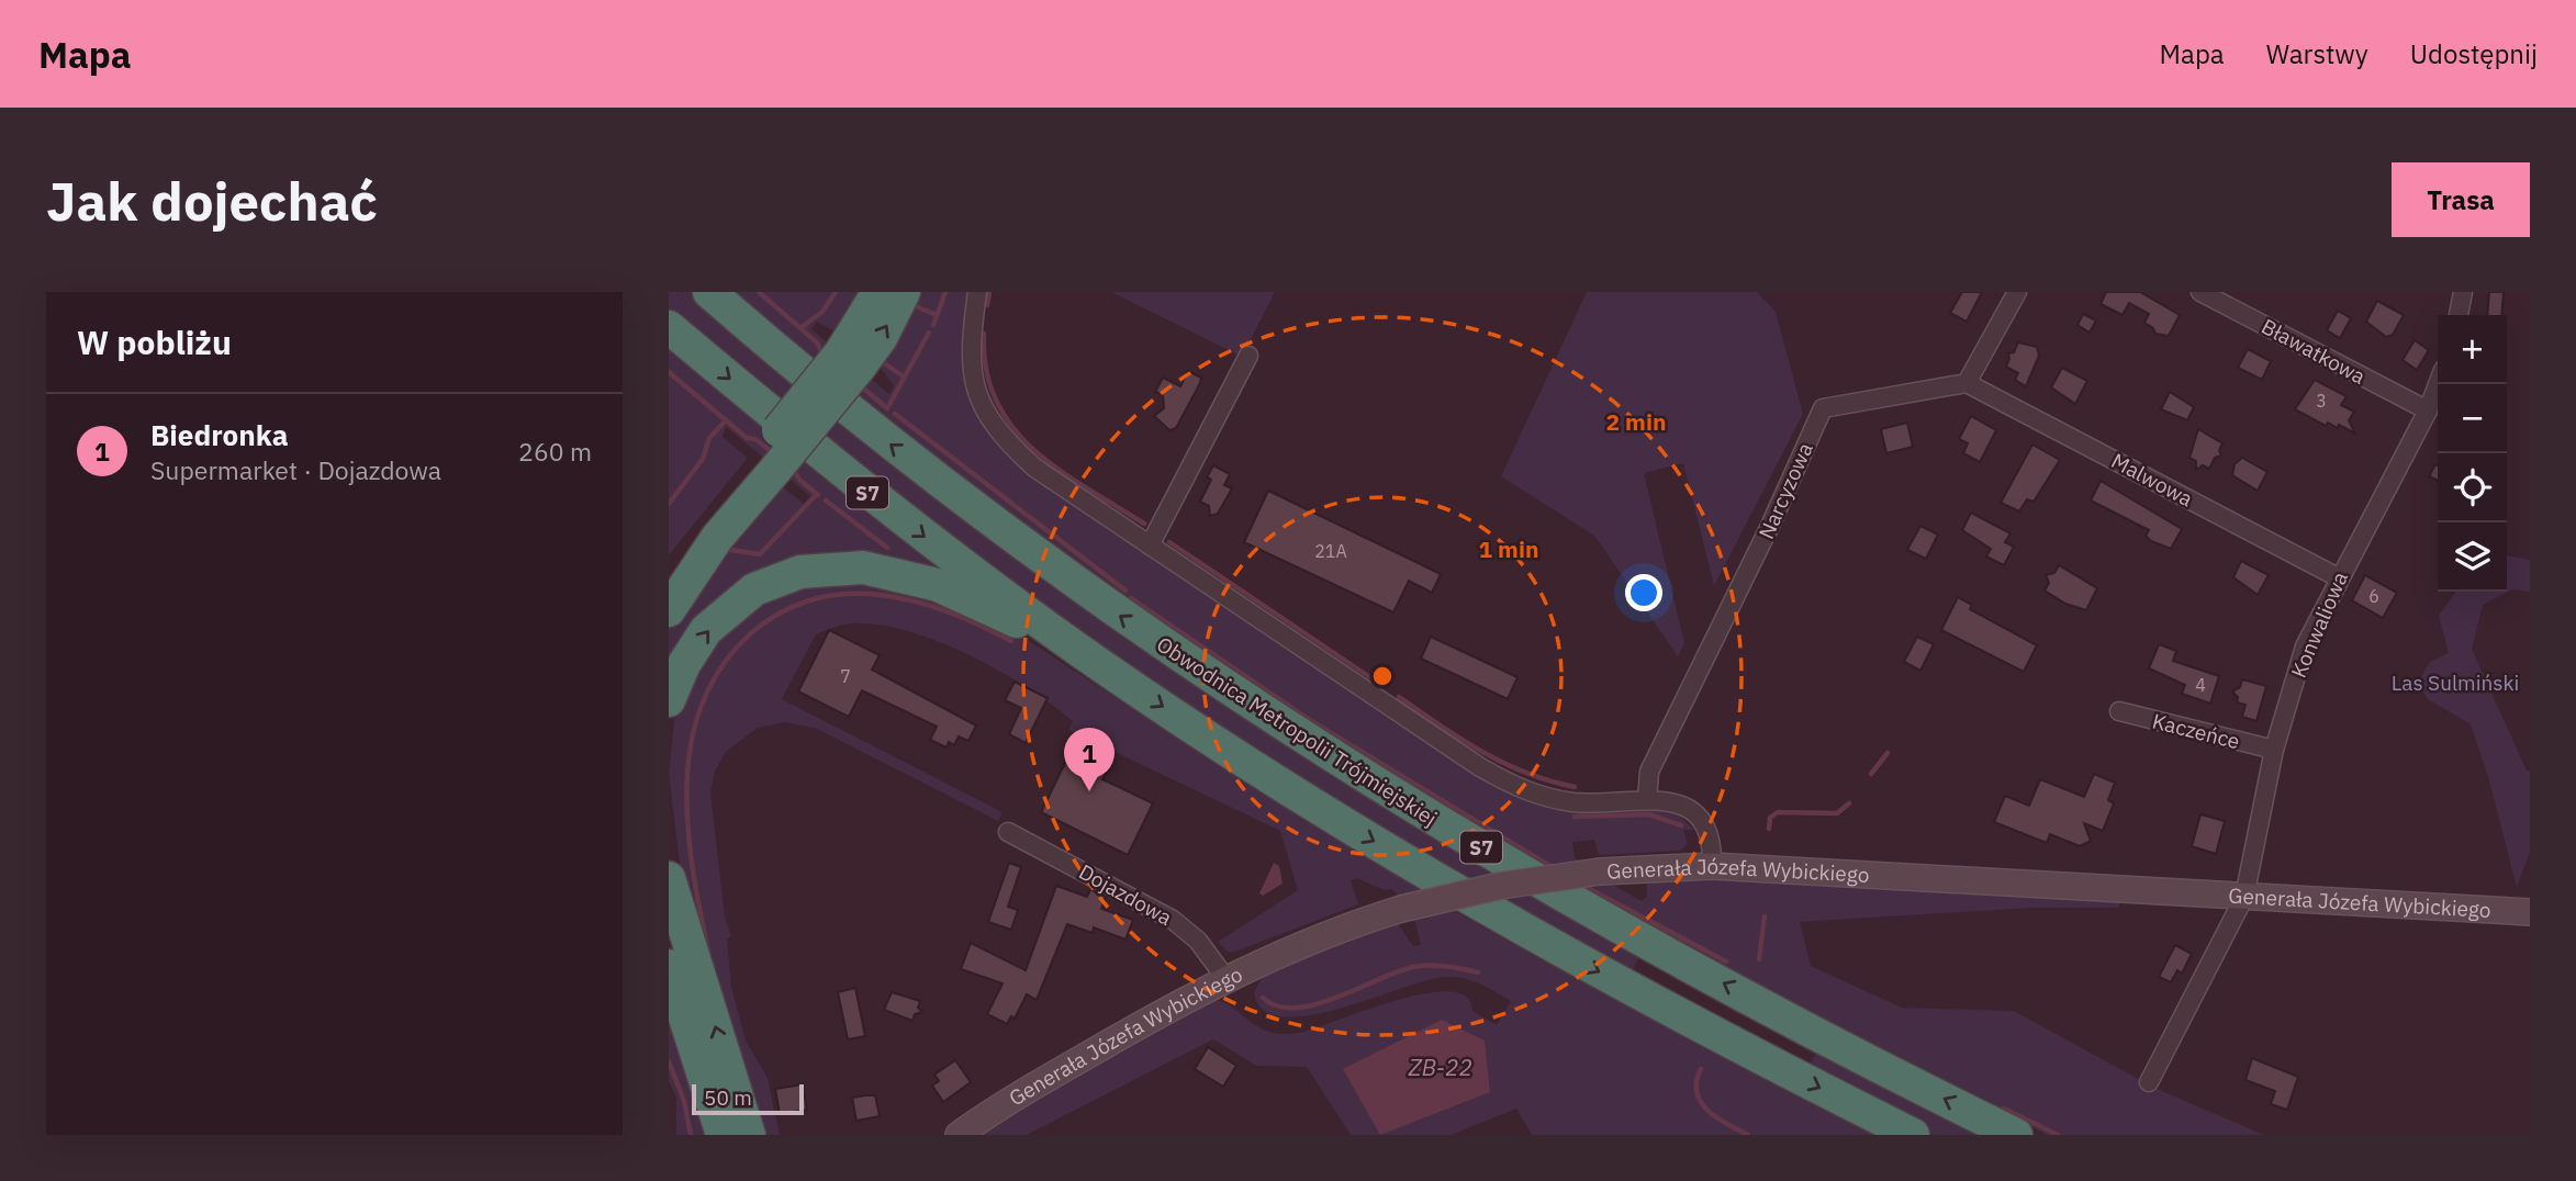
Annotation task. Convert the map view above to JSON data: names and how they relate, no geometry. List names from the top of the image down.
{
  "streets": {
    "highway": ["S7", "Obwodnica Metropolii Trójmiejskiej"],
    "main road": ["Generała Józefa Wybickiego"],
    "street": [
      "Bławatkowa",
      "Malwowa",
      "Narcyzowa",
      "Konwaliowa",
      "Kaczeńce",
      "Dojazdowa"
    ]
  },
  "crossings": [
    ["Bławatkowa", "Konwaliowa"],
    ["Malwowa", "Narcyzowa"],
    ["Malwowa", "Konwaliowa"],
    ["Konwaliowa", "Kaczeńce"],
    ["Konwaliowa", "Generała Józefa Wybickiego"],
    ["Generała Józefa Wybickiego", "Dojazdowa"]
  ],
  "water": ["ZB-22"],
  "parks": ["Las Sulmiński"],
  "house_numbers": [
    "3",
    "21A",
    "6",
    "7",
    "4"
  ],
  "scale_bar": "50 m",
  "page": {
    "header": "Mapa",
    "nav": ["Mapa", "Warstwy", "Udostępnij"],
    "buttons": "Trasa",
    "title": "Jak dojechać",
    "heading": "W pobliżu",
    "map_buttons": ["+", "−"],
    "list": [
      {
        "mark": "1",
        "name": "Biedronka",
        "note": "Supermarket · Dojazdowa",
        "value": "260 m"
      }
    ],
    "pins": "1",
    "scale": "50 m"
  },
  "rings": ["2 min", "1 min"]
}
